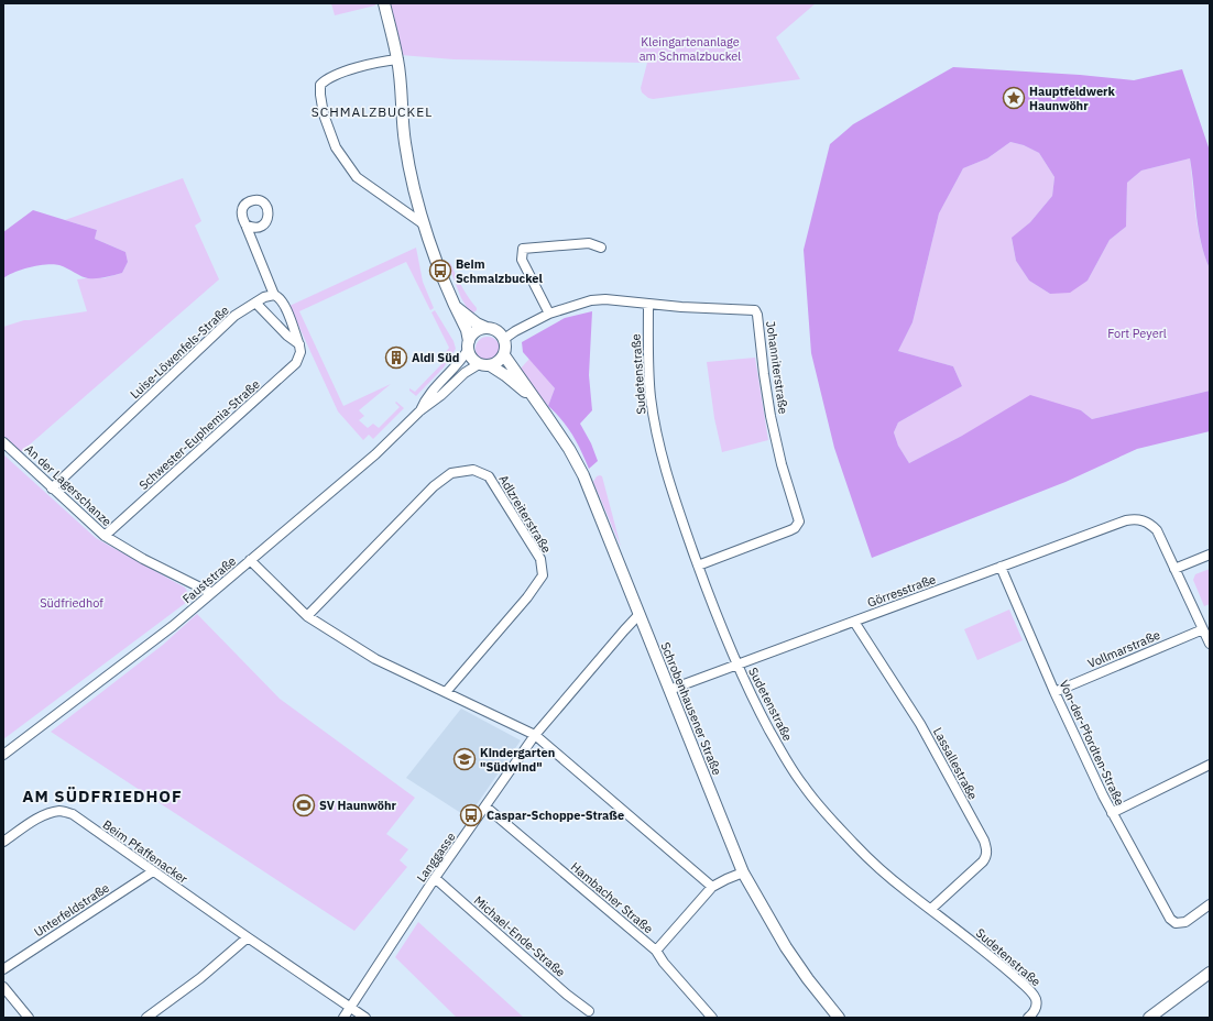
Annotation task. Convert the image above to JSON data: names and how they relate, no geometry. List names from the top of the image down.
{
  "streets": {
    "street": [
      "Luise-Löwenfels-Straße",
      "Johanniterstraße",
      "Sudetenstraße",
      "Schwester-Euphemia-Straße",
      "An der Lagerschanze",
      "Adlzreiterstraße",
      "Fauststraße",
      "Görresstraße",
      "Vollmarstraße",
      "Schrobenhausener Straße",
      "Von-der-Pfordten-Straße",
      "Lassallestraße",
      "Beim Pfaffenacker",
      "Langgasse",
      "Hambacher Straße",
      "Unterfeldstraße",
      "Michael-Ende-Straße"
    ]
  },
  "crossings": [
    ["Luise-Löwenfels-Straße", "An der Lagerschanze"],
    ["Johanniterstraße", "Sudetenstraße"],
    ["Johanniterstraße", "Fauststraße"],
    ["Johanniterstraße", "Schrobenhausener Straße"],
    ["Sudetenstraße", "Görresstraße"],
    ["Sudetenstraße", "Lassallestraße"],
    ["Schwester-Euphemia-Straße", "An der Lagerschanze"],
    ["An der Lagerschanze", "Fauststraße"],
    ["Fauststraße", "Schrobenhausener Straße"],
    ["Görresstraße", "Schrobenhausener Straße"],
    ["Görresstraße", "Von-der-Pfordten-Straße"],
    ["Görresstraße", "Lassallestraße"],
    ["Vollmarstraße", "Von-der-Pfordten-Straße"],
    ["Schrobenhausener Straße", "Langgasse"],
    ["Beim Pfaffenacker", "Langgasse"],
    ["Beim Pfaffenacker", "Unterfeldstraße"],
    ["Langgasse", "Hambacher Straße"],
    ["Langgasse", "Michael-Ende-Straße"]
  ],
  "districts": ["SCHMALZBUCKEL", "AM SÜDFRIEDHOF"],
  "parks": ["Kleingartenanlage am Schmalzbuckel", "Fort Peyerl", "Südfriedhof"],
  "places": {
    "place": ["Hauptfeldwerk Haunwöhr"],
    "bus stop": ["Beim Schmalzbuckel", "Caspar-Schoppe-Straße"],
    "building": ["Aldi Süd"],
    "school or university": ["Kindergarten \"Südwind\""],
    "sports": ["SV Haunwöhr"]
  }
}
